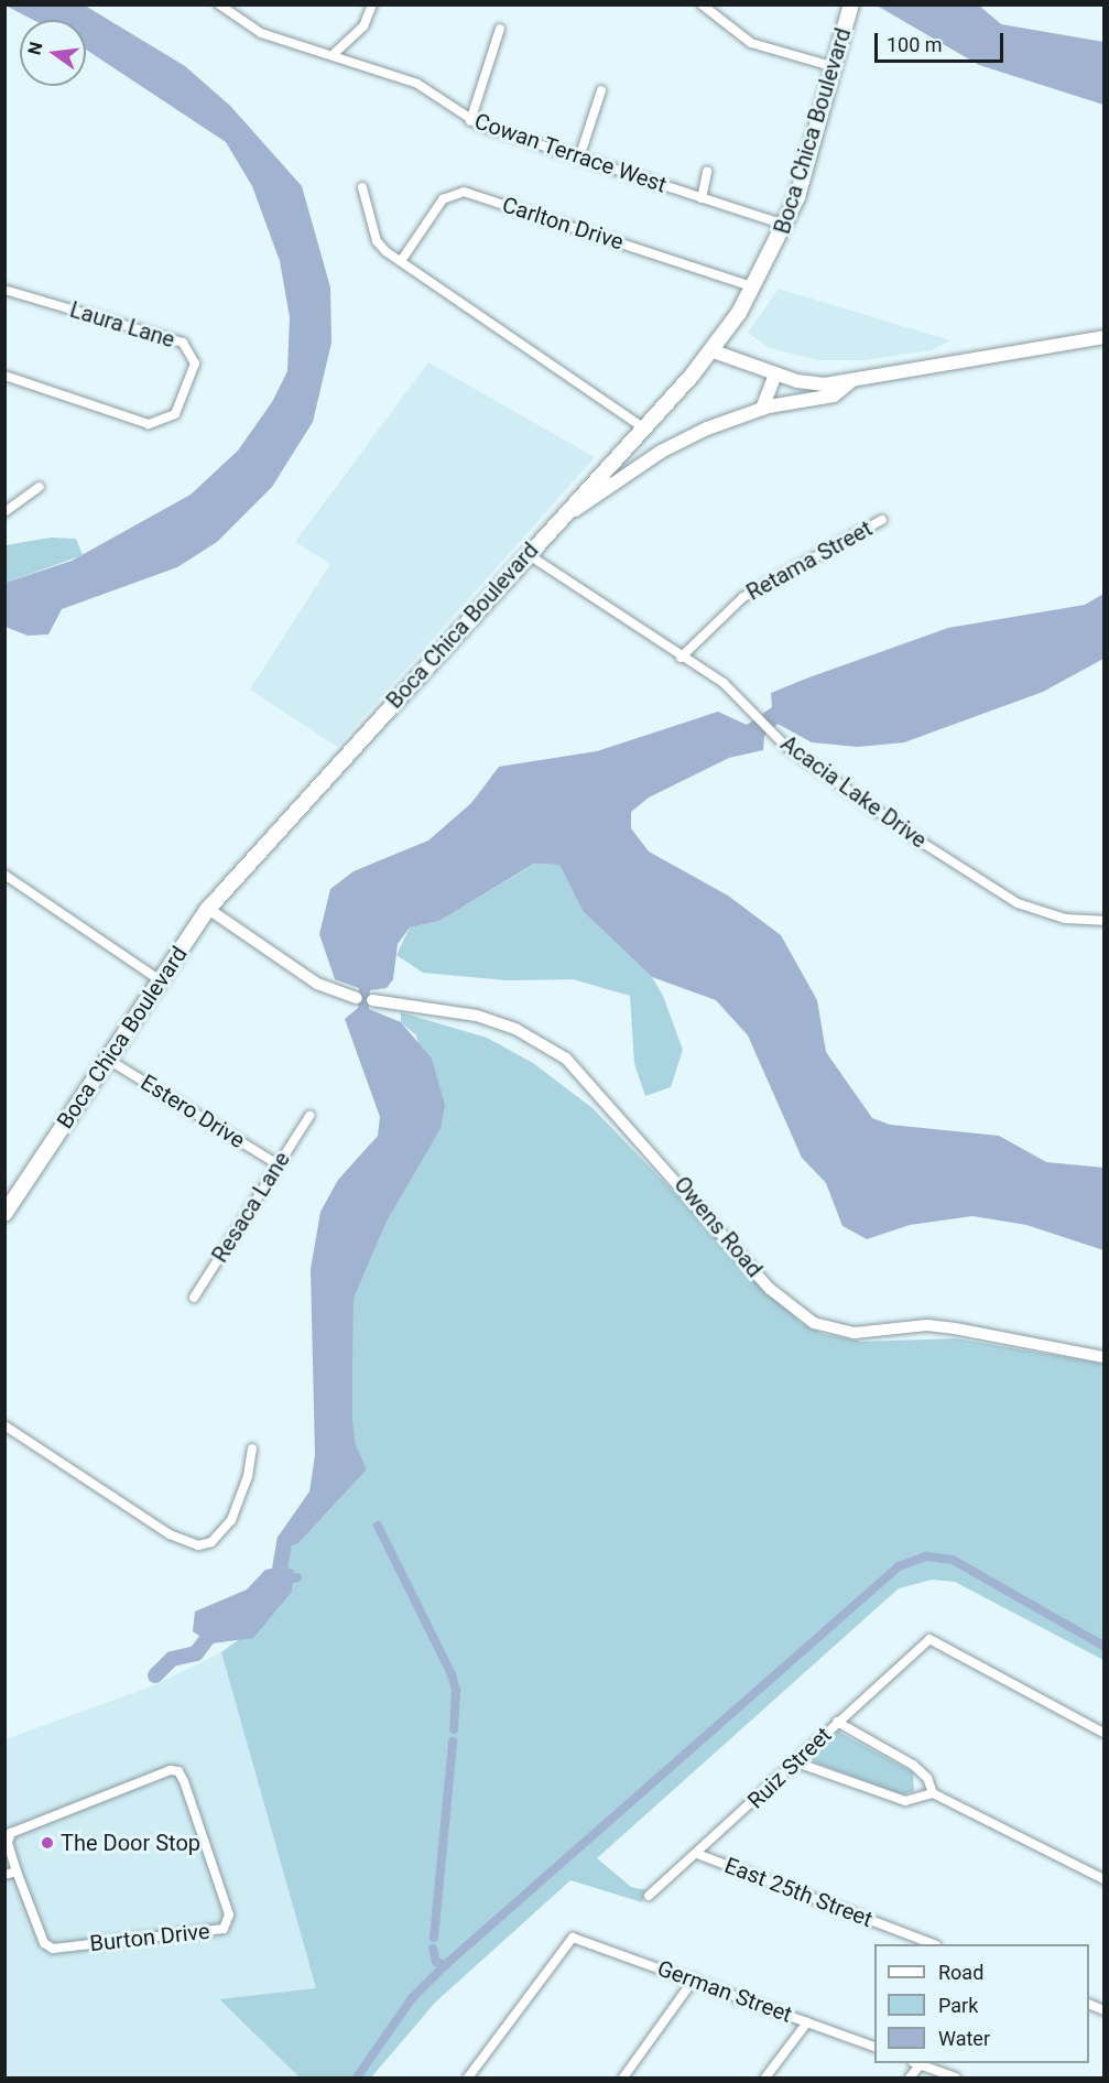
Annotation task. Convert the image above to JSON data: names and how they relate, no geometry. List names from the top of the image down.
{
  "streets": {
    "main road": ["Boca Chica Boulevard"],
    "street": [
      "Cowan Terrace West",
      "Carlton Drive",
      "Laura Lane",
      "Retama Street",
      "Acacia Lake Drive",
      "Estero Drive",
      "Resaca Lane",
      "Owens Road",
      "Ruiz Street",
      "East 25th Street",
      "Burton Drive",
      "German Street"
    ]
  },
  "crossings": [
    ["Boca Chica Boulevard", "Cowan Terrace West"],
    ["Boca Chica Boulevard", "Carlton Drive"],
    ["Boca Chica Boulevard", "Acacia Lake Drive"],
    ["Boca Chica Boulevard", "Estero Drive"],
    ["Retama Street", "Acacia Lake Drive"],
    ["Estero Drive", "Resaca Lane"],
    ["Ruiz Street", "East 25th Street"]
  ],
  "places": ["The Door Stop"],
  "legend": ["Road", "Park", "Water"],
  "scale_bar": "100 m",
  "north": "left"
}
